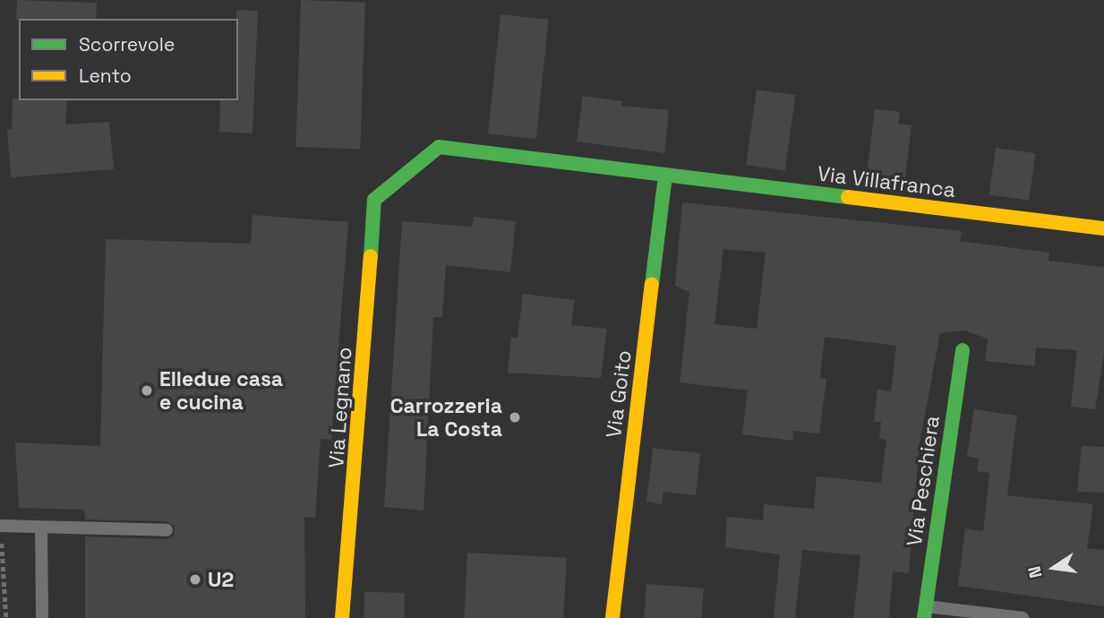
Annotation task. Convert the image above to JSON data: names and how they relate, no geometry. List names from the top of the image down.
{
  "streets": {
    "street": [
      "Via Villafranca",
      "Via Goito",
      "Via Legnano",
      "Via Peschiera"
    ]
  },
  "crossings": [
    ["Via Villafranca", "Via Goito"],
    ["Via Villafranca", "Via Legnano"]
  ],
  "places": ["Elledue casa e cucina", "Carrozzeria La Costa", "U2"],
  "legend": ["Scorrevole", "Lento"],
  "north": "left"
}
